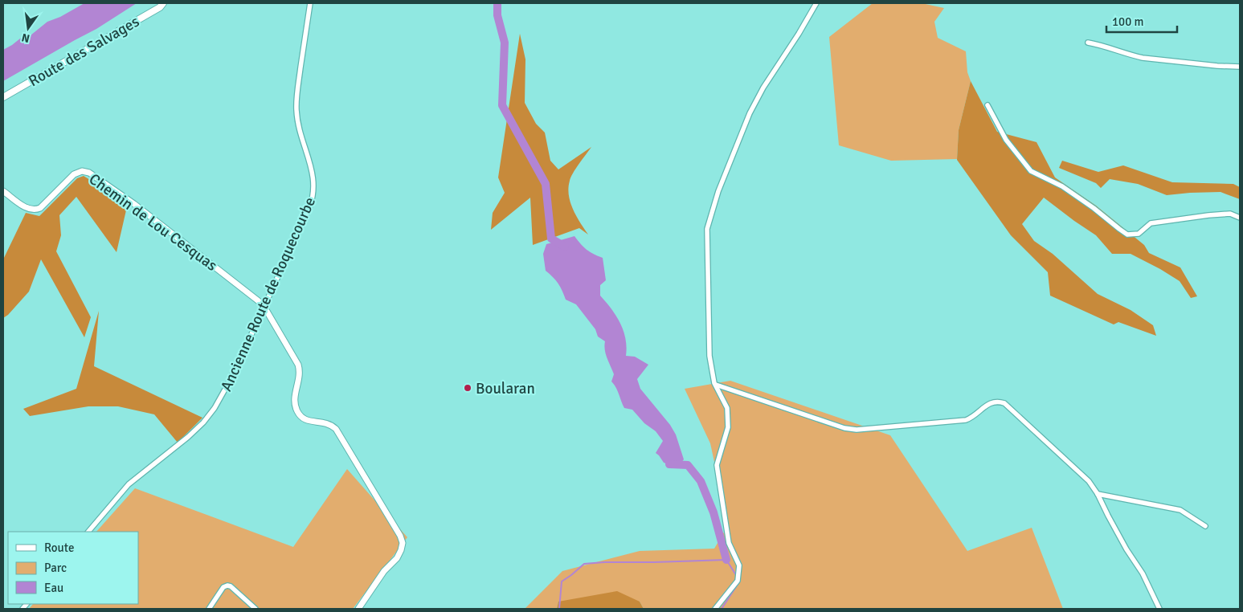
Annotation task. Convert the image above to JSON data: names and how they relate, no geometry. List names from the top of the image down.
{
  "streets": {
    "main road": ["Route des Salvages"],
    "street": ["Chemin de Lou Cesquas", "Ancienne Route de Roquecourbe"]
  },
  "crossings": [
    ["Chemin de Lou Cesquas", "Ancienne Route de Roquecourbe"]
  ],
  "places": ["Boularan"],
  "legend": ["Route", "Parc", "Eau"],
  "scale_bar": "100 m",
  "north": "bottom"
}
